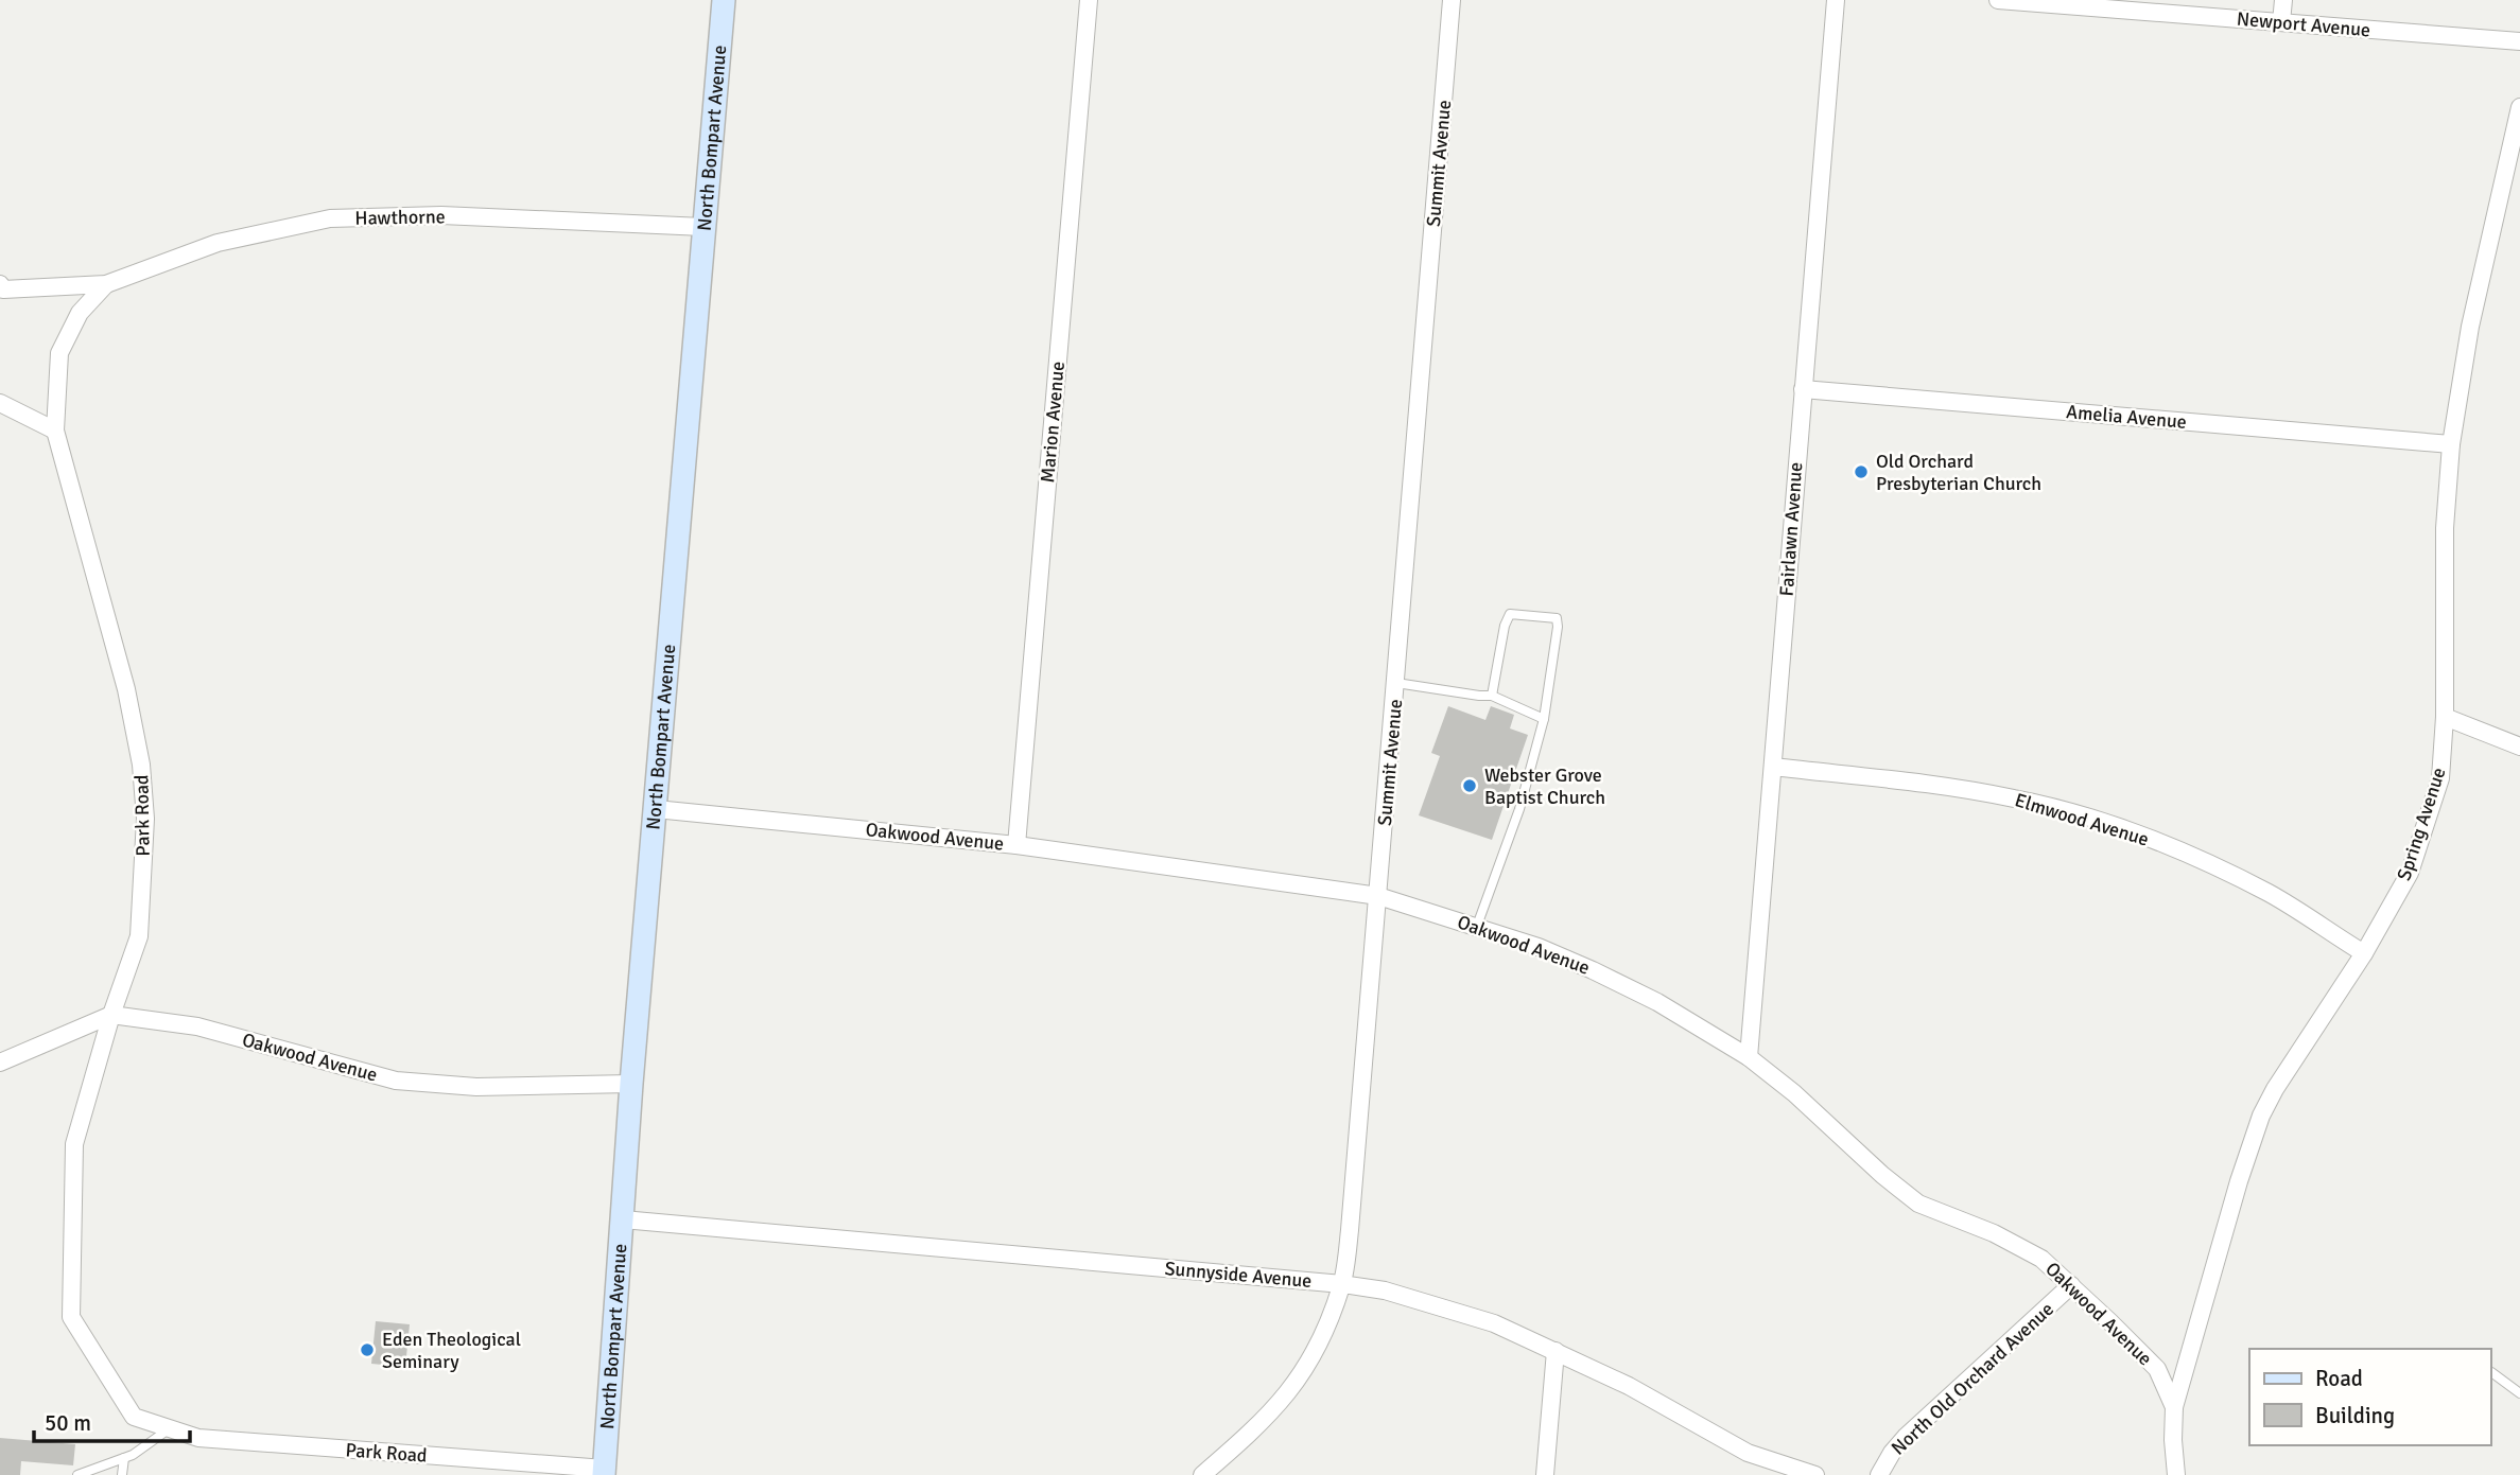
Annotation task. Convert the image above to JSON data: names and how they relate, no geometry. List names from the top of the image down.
{
  "streets": {
    "street": [
      "Newport Avenue",
      "North Bompart Avenue",
      "Summit Avenue",
      "Hawthorne",
      "Amelia Avenue",
      "Marion Avenue",
      "Fairlawn Avenue",
      "Park Road",
      "Elmwood Avenue",
      "Spring Avenue",
      "Oakwood Avenue",
      "Sunnyside Avenue",
      "North Old Orchard Avenue"
    ]
  },
  "crossings": [
    ["North Bompart Avenue", "Hawthorne"],
    ["North Bompart Avenue", "Park Road"],
    ["North Bompart Avenue", "Oakwood Avenue"],
    ["North Bompart Avenue", "Sunnyside Avenue"],
    ["Summit Avenue", "Oakwood Avenue"],
    ["Summit Avenue", "Sunnyside Avenue"],
    ["Hawthorne", "Park Road"],
    ["Amelia Avenue", "Fairlawn Avenue"],
    ["Amelia Avenue", "Spring Avenue"],
    ["Marion Avenue", "Oakwood Avenue"],
    ["Fairlawn Avenue", "Elmwood Avenue"],
    ["Fairlawn Avenue", "Oakwood Avenue"],
    ["Park Road", "Oakwood Avenue"],
    ["Elmwood Avenue", "Spring Avenue"],
    ["Spring Avenue", "Oakwood Avenue"],
    ["Oakwood Avenue", "North Old Orchard Avenue"]
  ],
  "places": ["Old Orchard Presbyterian Church", "Webster Grove Baptist Church", "Eden Theological Seminary"],
  "legend": ["Road", "Building"],
  "scale_bar": "50 m"
}
